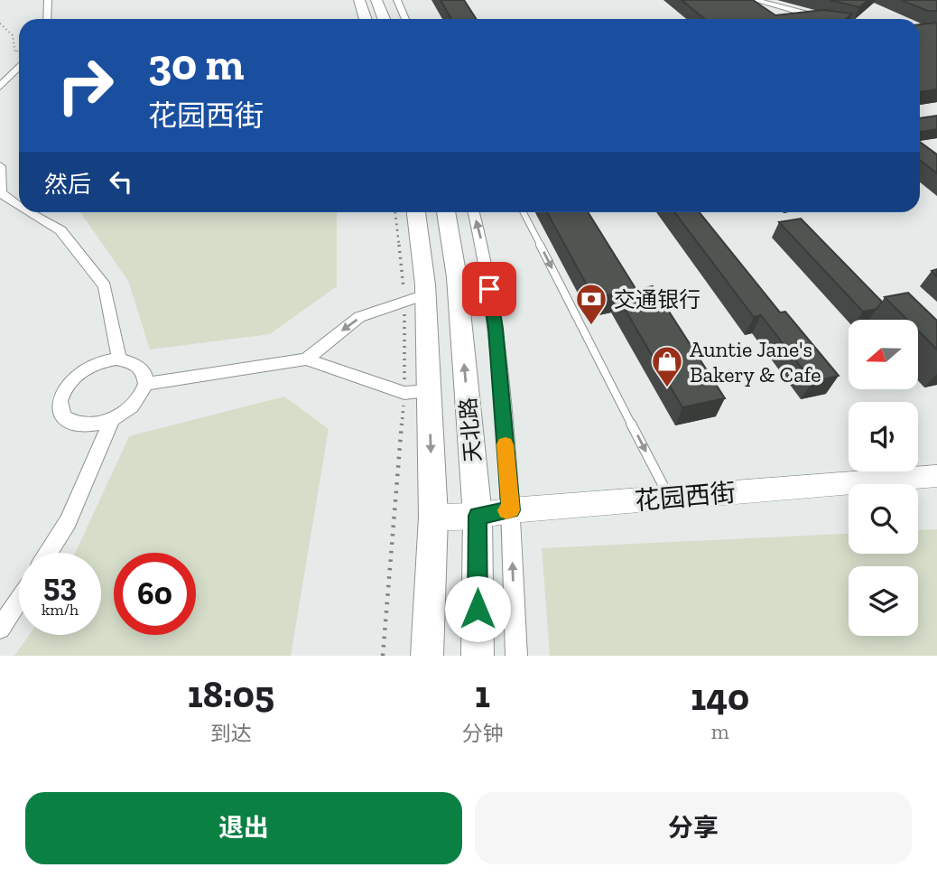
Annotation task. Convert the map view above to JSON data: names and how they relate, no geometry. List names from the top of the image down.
{
  "streets": {
    "main road": ["天北路"],
    "street": ["花园西街"]
  },
  "crossings": [
    ["天北路", "花园西街"]
  ],
  "places": {
    "bank": ["交通银行"],
    "shop": ["Auntie Jane's Bakery & Cafe"]
  },
  "north": "left",
  "page": {
    "turn": ["30 m", "花园西街"],
    "then": "然后",
    "speed": "53 km/h",
    "limit": "60",
    "eta": [
      "18:05",
      "到达",
      "1",
      "分钟",
      "140",
      "m"
    ],
    "buttons": ["退出", "分享"]
  }
}
